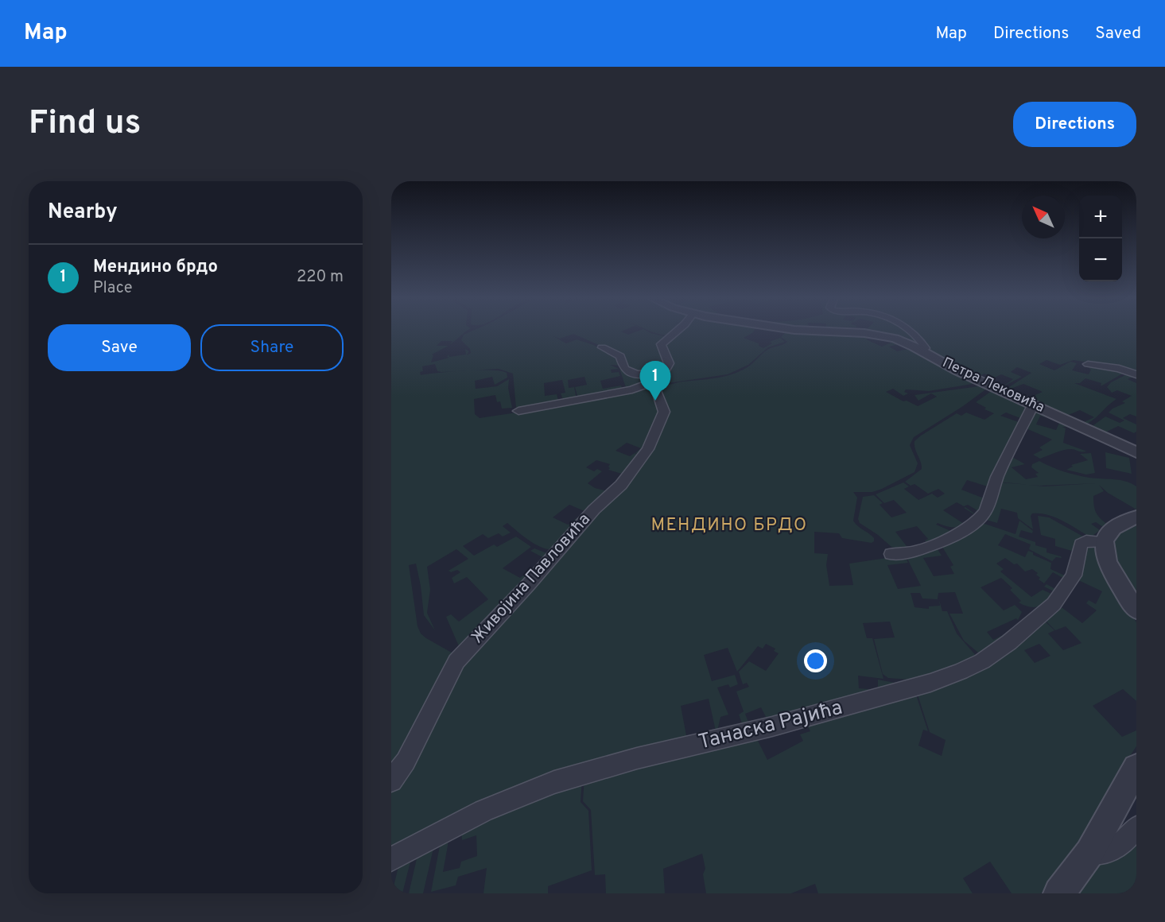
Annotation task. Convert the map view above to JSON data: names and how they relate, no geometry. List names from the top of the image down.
{
  "streets": {
    "street": ["Петра Лековића", "Живојина Павловића", "Танаска Рајића"]
  },
  "districts": ["МЕНДИНО БРДО"],
  "north": "top left",
  "page": {
    "header": "Map",
    "nav": ["Map", "Directions", "Saved"],
    "buttons": [
      "Directions",
      ["Save", "Share"]
    ],
    "title": "Find us",
    "heading": "Nearby",
    "map_buttons": ["+", "−"],
    "list": [
      {
        "mark": "1",
        "name": "Мендино брдо",
        "note": "Place",
        "value": "220 m"
      }
    ],
    "pins": "1"
  }
}
